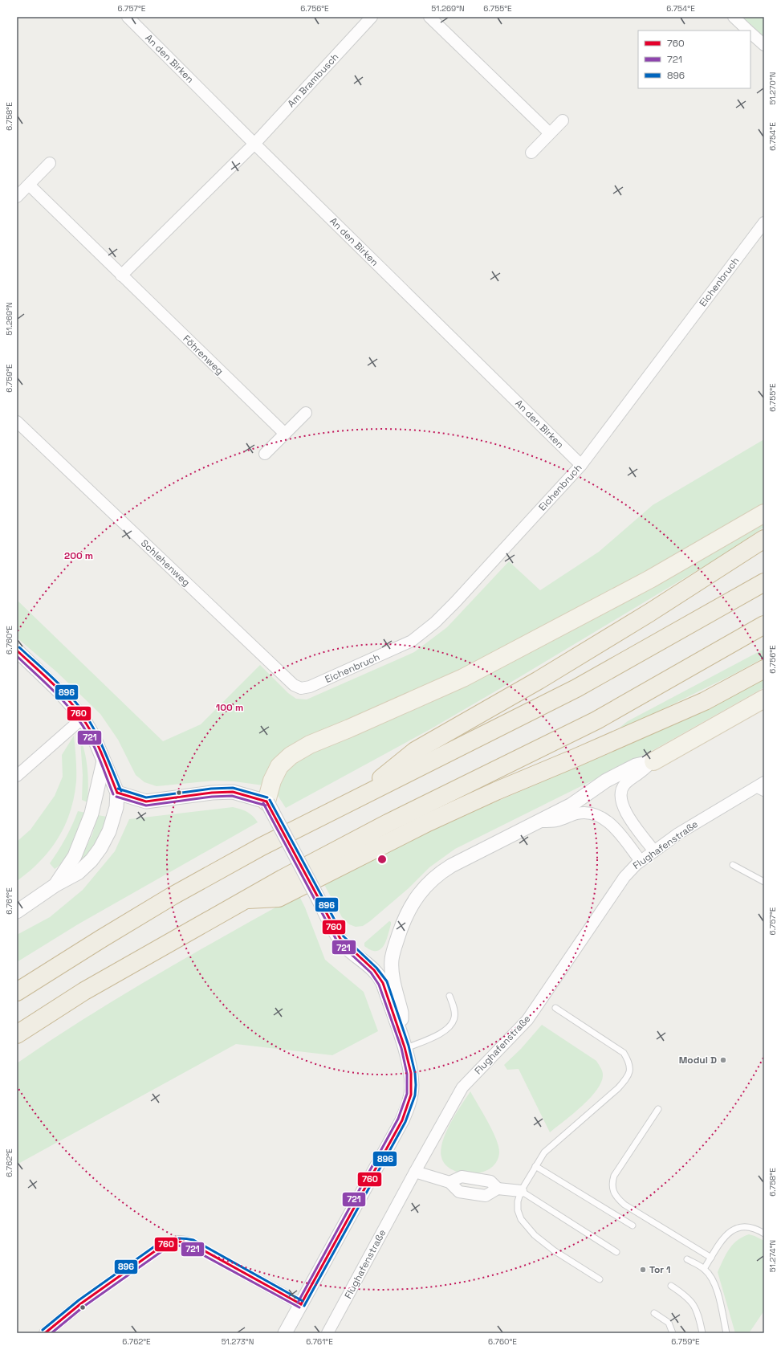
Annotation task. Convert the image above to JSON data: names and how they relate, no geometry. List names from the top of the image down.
{
  "streets": {
    "street": [
      "An den Birken",
      "Am Brambusch",
      "Eichenbruch",
      "Föhrenweg",
      "Schlehenweg",
      "Flughafenstraße"
    ]
  },
  "crossings": [
    ["An den Birken", "Am Brambusch"],
    ["An den Birken", "Eichenbruch"],
    ["Eichenbruch", "Schlehenweg"]
  ],
  "places": ["Modul D", "Tor 1"],
  "lines": ["transit line 896", "transit line 760", "transit line 721"],
  "legend": ["760", "721", "896"],
  "coordinates": [
    "6.757°E",
    "6.756°E",
    "51.269°N",
    "6.755°E",
    "6.754°E",
    "51.270°N",
    "6.758°E",
    "6.759°E",
    "6.760°E",
    "6.761°E",
    "6.762°E",
    "51.274°N",
    "51.273°N"
  ],
  "rings": ["200 m", "100 m"]
}
